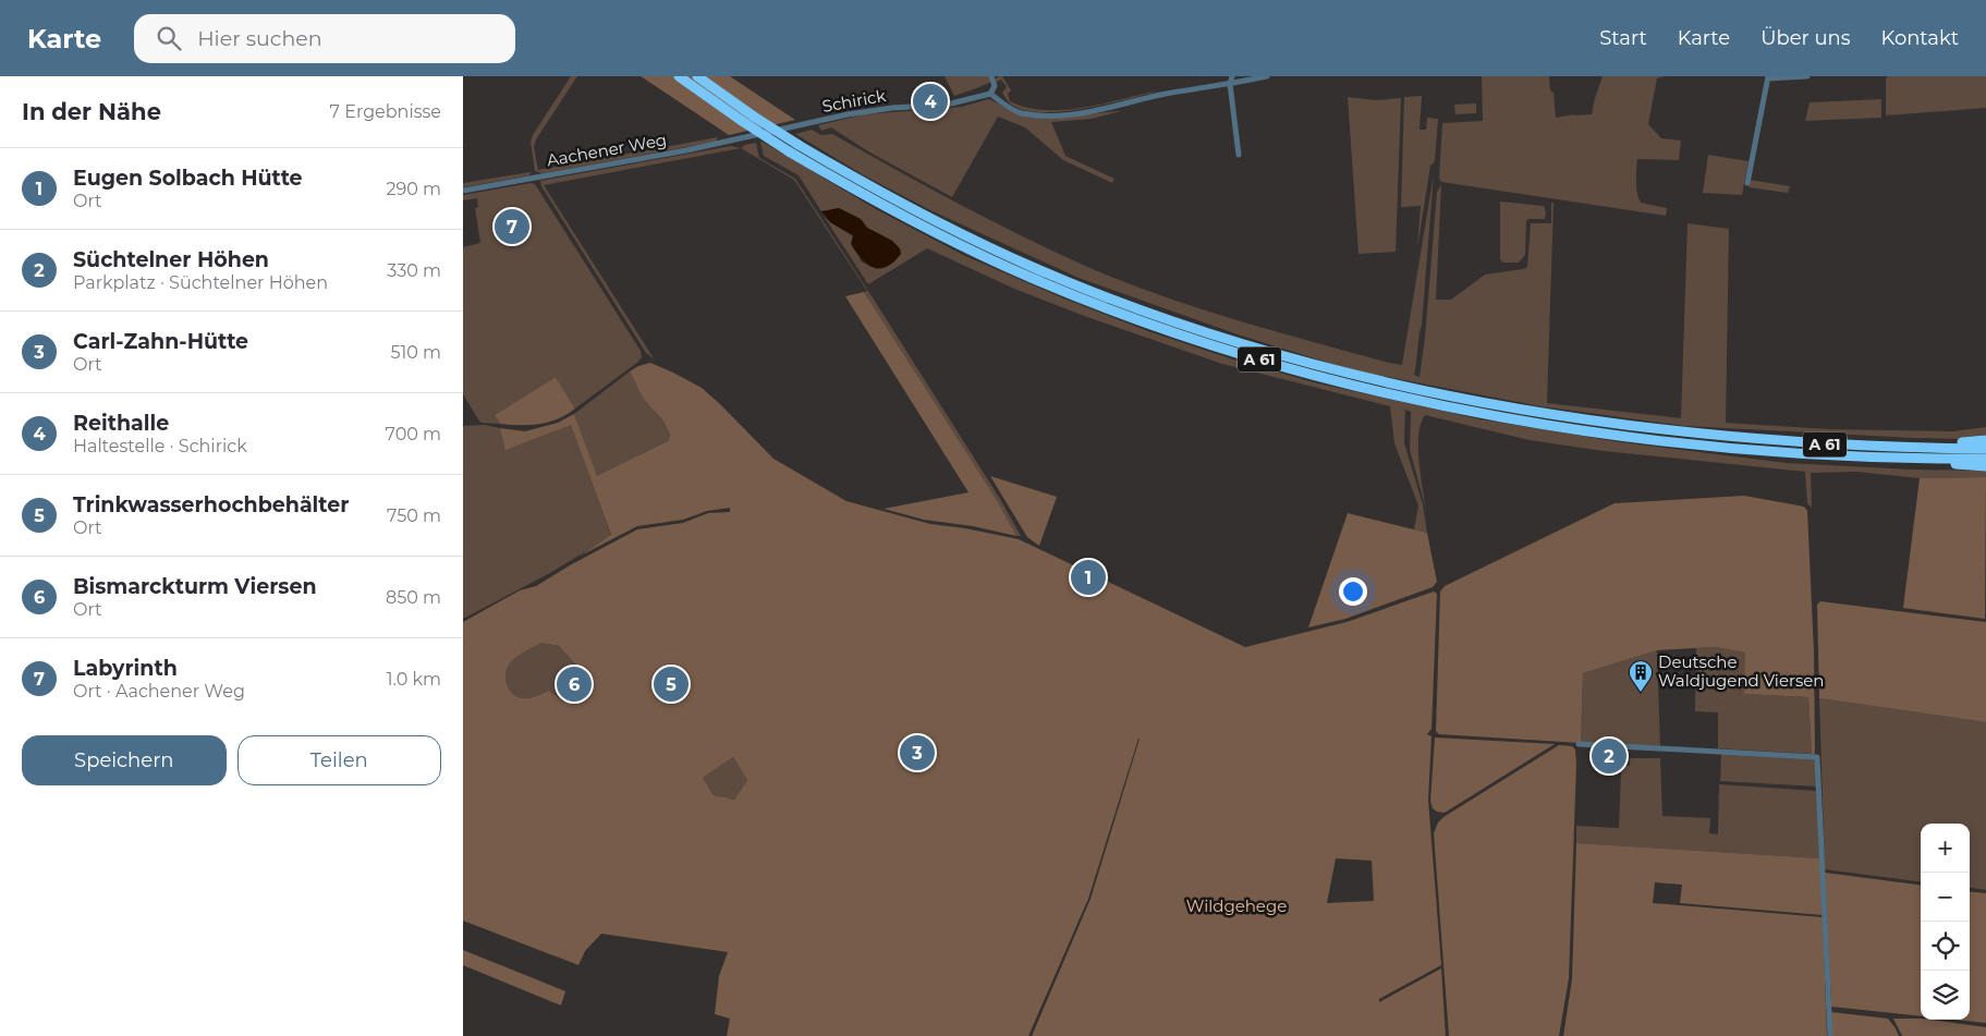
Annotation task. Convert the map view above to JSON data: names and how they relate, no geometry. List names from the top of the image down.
{
  "streets": {
    "highway": ["A 61"],
    "street": ["Schirick", "Aachener Weg"]
  },
  "crossings": [
    ["Schirick", "Aachener Weg"]
  ],
  "parks": ["Wildgehege"],
  "places": {
    "building": ["Deutsche Waldjugend Viersen"]
  },
  "page": {
    "header": "Karte",
    "search": "Hier suchen",
    "nav": [
      "Start",
      "Karte",
      "Über uns",
      "Kontakt"
    ],
    "heading": ["In der Nähe", "7 Ergebnisse"],
    "pins": [
      "4",
      "7",
      "1",
      "5",
      "6",
      "3",
      "2"
    ],
    "list": [
      {
        "mark": "1",
        "name": "Eugen Solbach Hütte",
        "note": "Ort",
        "value": "290 m"
      },
      {
        "mark": "2",
        "name": "Süchtelner Höhen",
        "note": "Parkplatz · Süchtelner Höhen",
        "value": "330 m"
      },
      {
        "mark": "3",
        "name": "Carl-Zahn-Hütte",
        "note": "Ort",
        "value": "510 m"
      },
      {
        "mark": "4",
        "name": "Reithalle",
        "note": "Haltestelle · Schirick",
        "value": "700 m"
      },
      {
        "mark": "5",
        "name": "Trinkwasserhochbehälter",
        "note": "Ort",
        "value": "750 m"
      },
      {
        "mark": "6",
        "name": "Bismarckturm Viersen",
        "note": "Ort",
        "value": "850 m"
      },
      {
        "mark": "7",
        "name": "Labyrinth",
        "note": "Ort · Aachener Weg",
        "value": "1.0 km"
      }
    ],
    "buttons": ["Speichern", "Teilen"],
    "map_buttons": ["+", "−"]
  }
}
